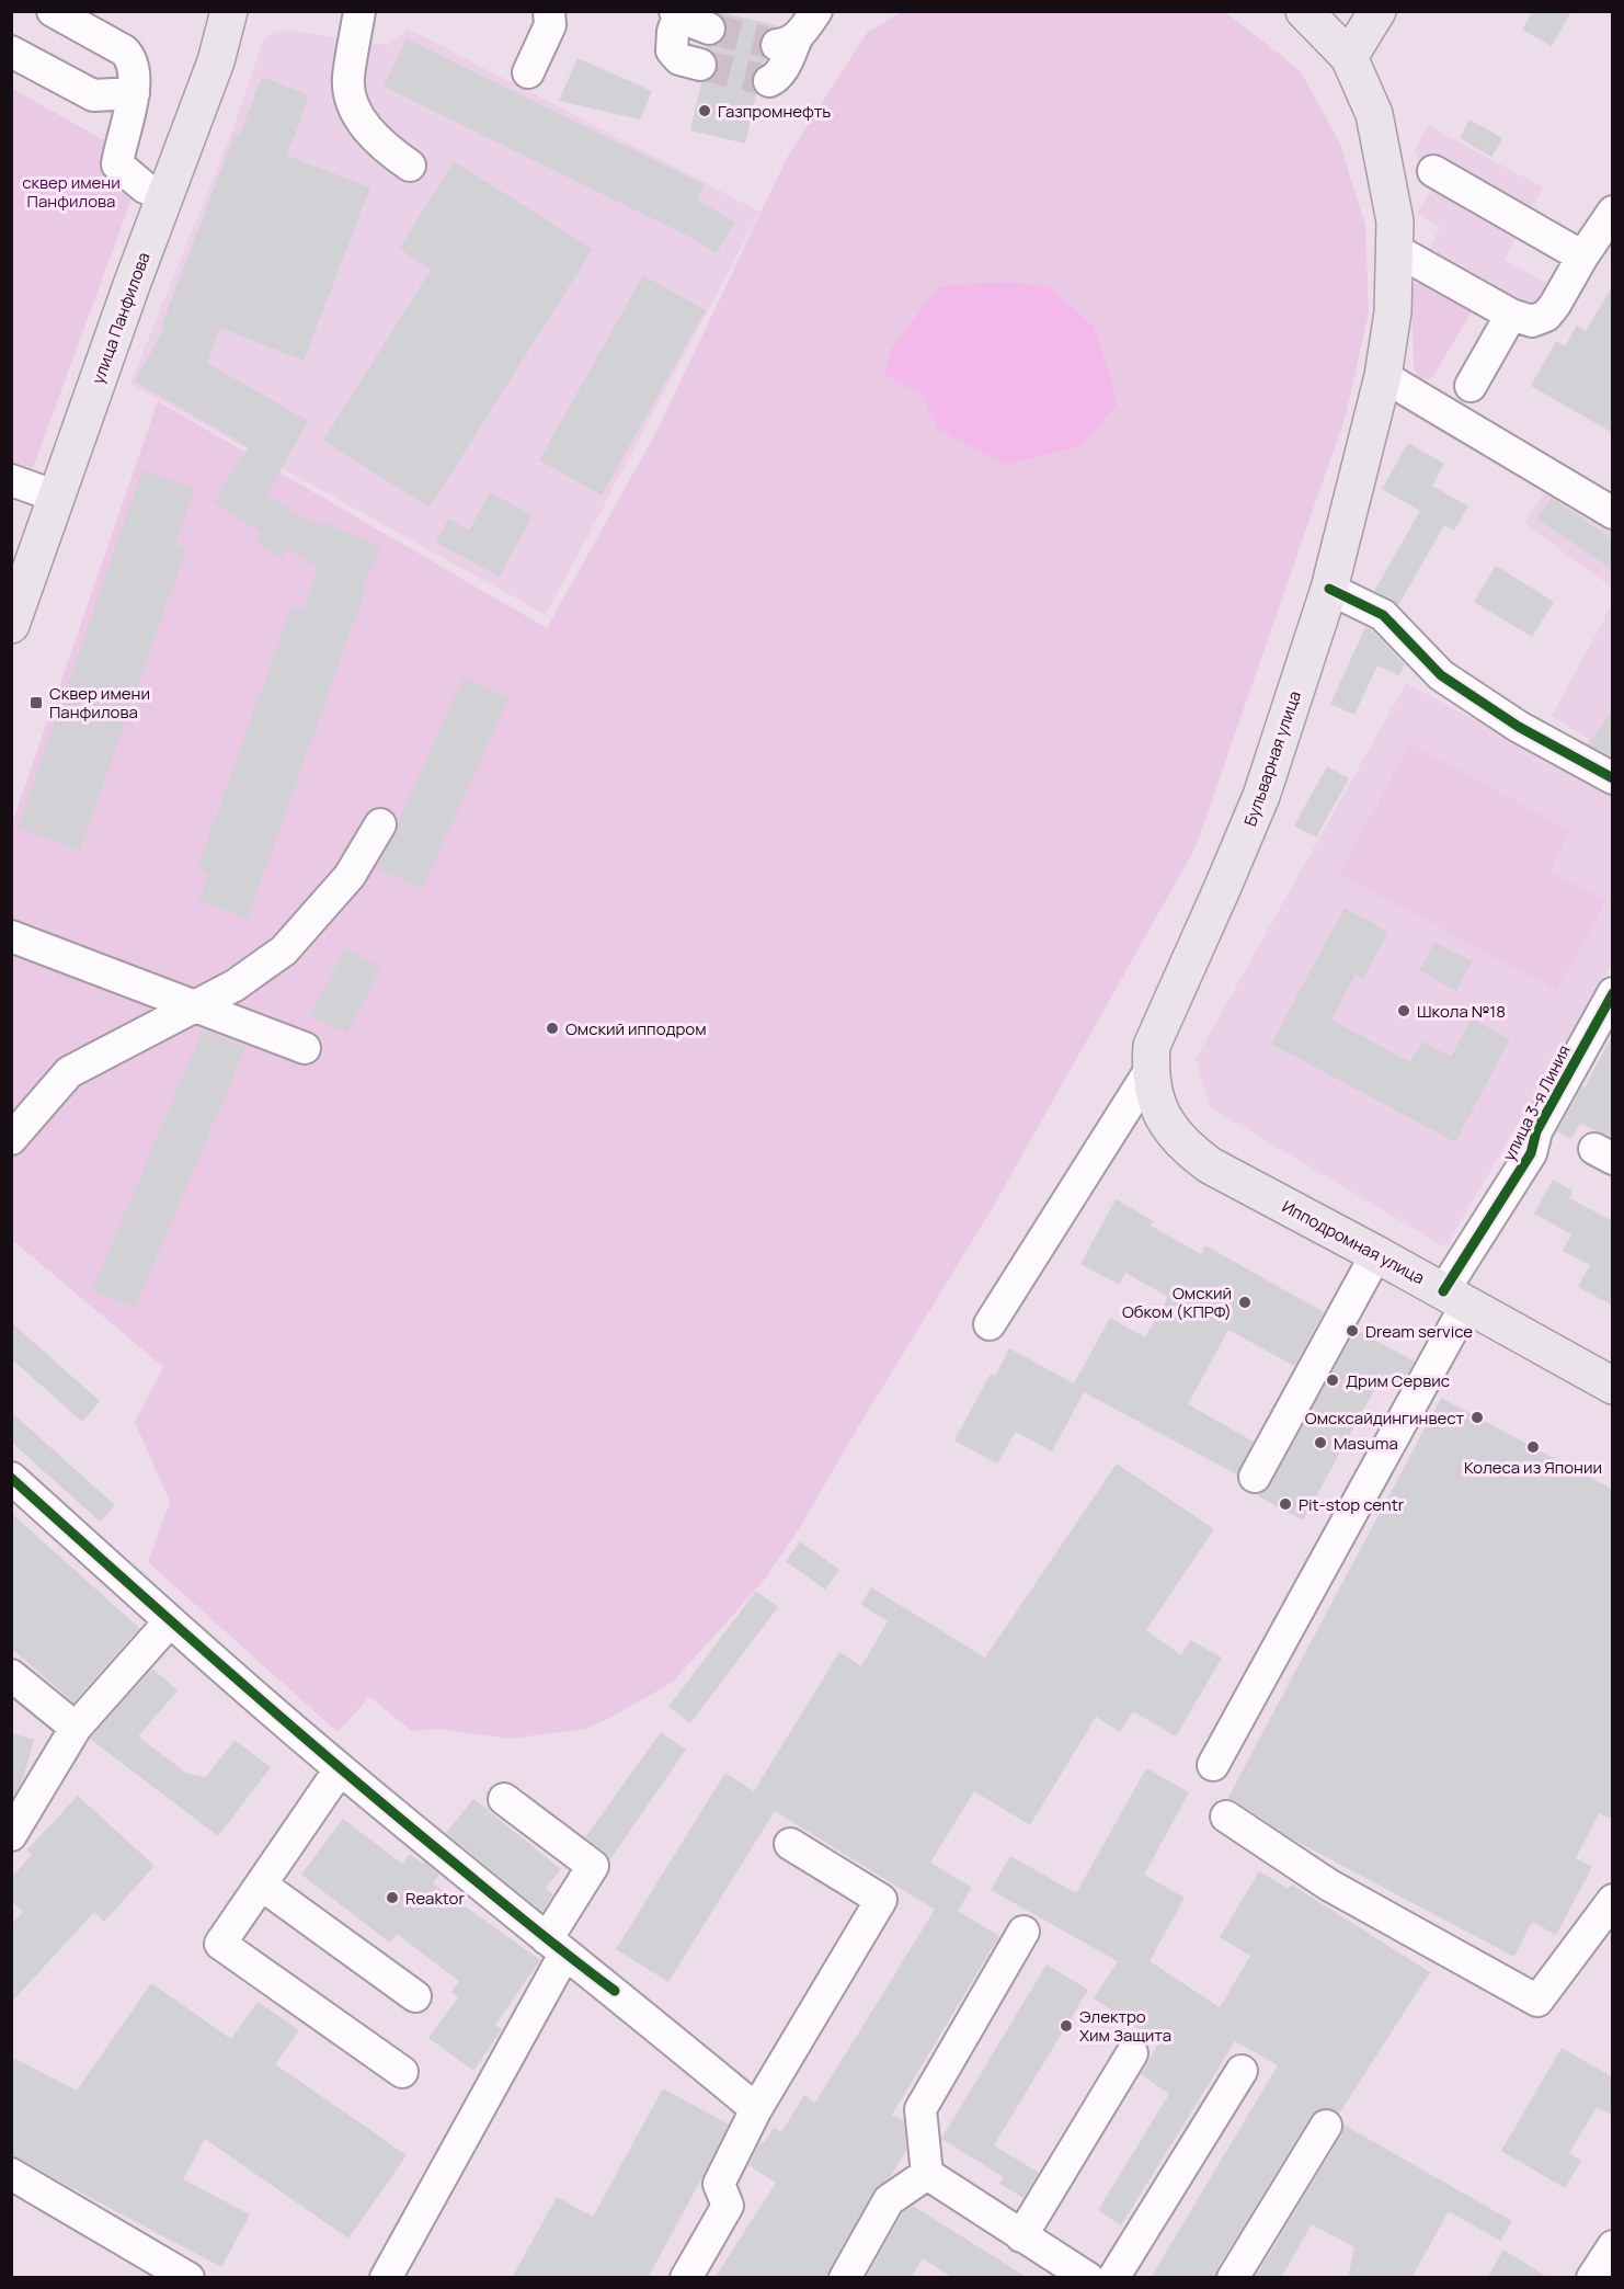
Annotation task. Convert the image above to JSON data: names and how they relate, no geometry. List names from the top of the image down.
{
  "streets": {
    "main road": ["улица Панфилова", "Бульварная улица", "Ипподромная улица"],
    "street": ["улица 3-я Линия"]
  },
  "crossings": [
    ["Бульварная улица", "Ипподромная улица"],
    ["улица 3-я Линия", "Ипподромная улица"]
  ],
  "parks": ["сквер имени Панфилова"],
  "places": {
    "other": [
      "Газпромнефть",
      "Школа №18",
      "Омский ипподром",
      "Омский Обком (КПРФ)",
      "Dream service",
      "Дрим Сервис",
      "Омсксайдингинвест",
      "Masuma",
      "Колеса из Японии",
      "Pit-stop centr",
      "Reaktor",
      "Электро Хим Защита"
    ],
    "transit": ["Сквер имени Панфилова"]
  }
}
